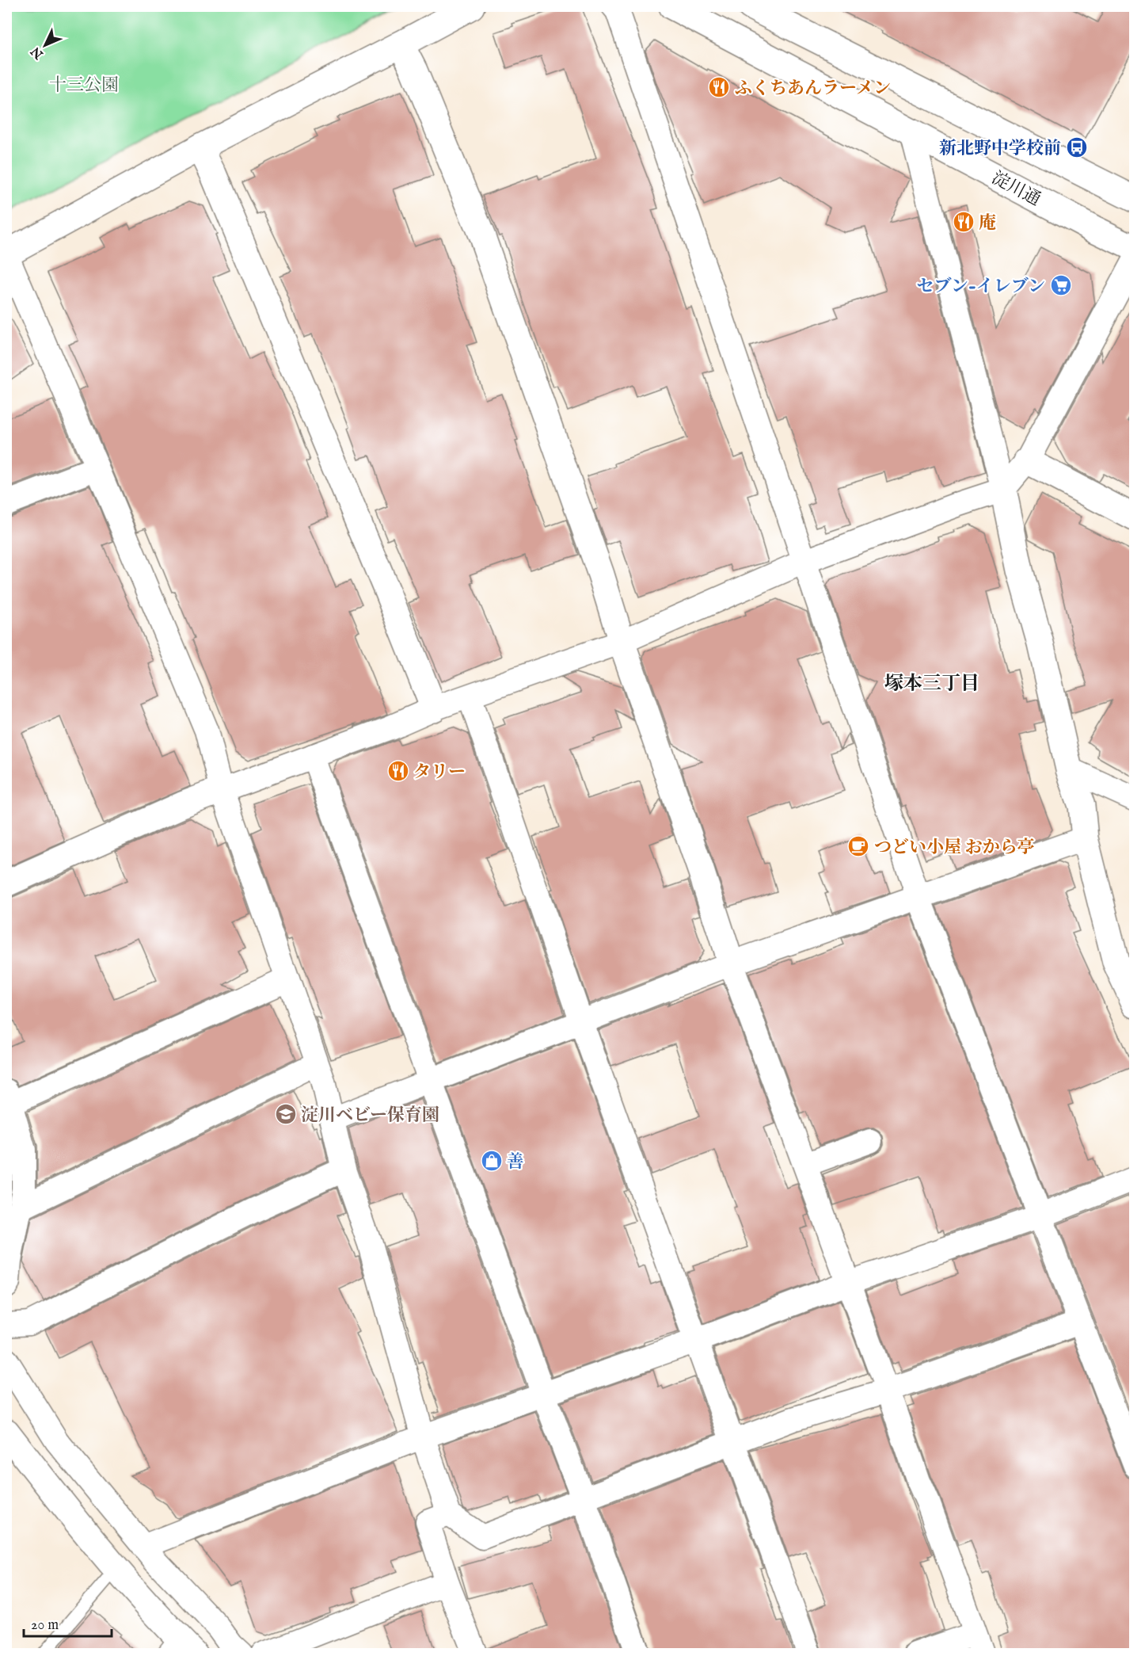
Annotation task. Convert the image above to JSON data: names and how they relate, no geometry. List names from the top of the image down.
{
  "streets": {
    "street": ["淀川通"]
  },
  "districts": ["塚本三丁目"],
  "parks": ["十三公園"],
  "places": {
    "restaurant": ["ふくちあんラーメン", "庵", "タリー"],
    "bus stop": ["新北野中学校前"],
    "supermarket": ["セブン-イレブン"],
    "cafe": ["つどい小屋 おから亭"],
    "school or university": ["淀川ベビー保育園"],
    "shop": ["善"]
  },
  "scale_bar": "20 m",
  "north": "bottom left"
}
